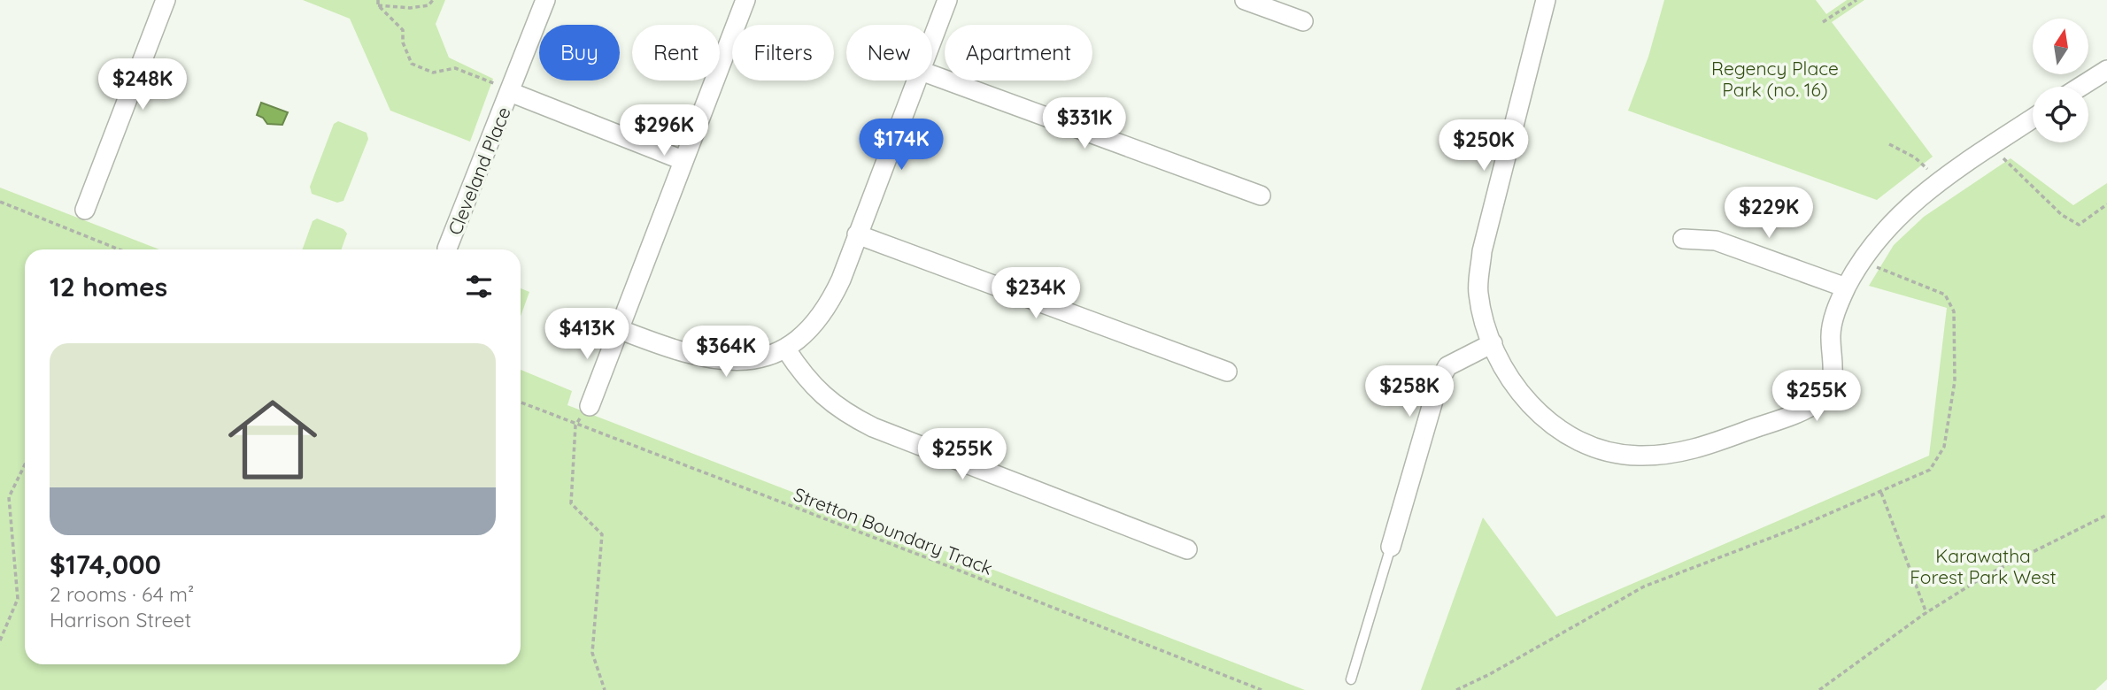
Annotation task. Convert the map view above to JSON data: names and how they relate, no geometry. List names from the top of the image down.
{
  "streets": {
    "street": ["Cleveland Place"],
    "path": ["Stretton Boundary Track"]
  },
  "parks": ["Regency Place Park (no. 16)", "Karawatha Forest Park West"],
  "north": "top",
  "page": {
    "chip": [
      "Buy",
      "Rent",
      "Filters",
      "New",
      "Apartment"
    ],
    "price": [
      "$248K",
      "$331K",
      "$296K",
      "$174K",
      "$250K",
      "$229K",
      "$234K",
      "$413K",
      "$364K",
      "$258K",
      "$255K",
      "$255K"
    ],
    "heading": "12 homes",
    "list": [
      {
        "name": "$174,000",
        "note": "2 rooms · 64 m² · Harrison Street"
      }
    ]
  }
}
